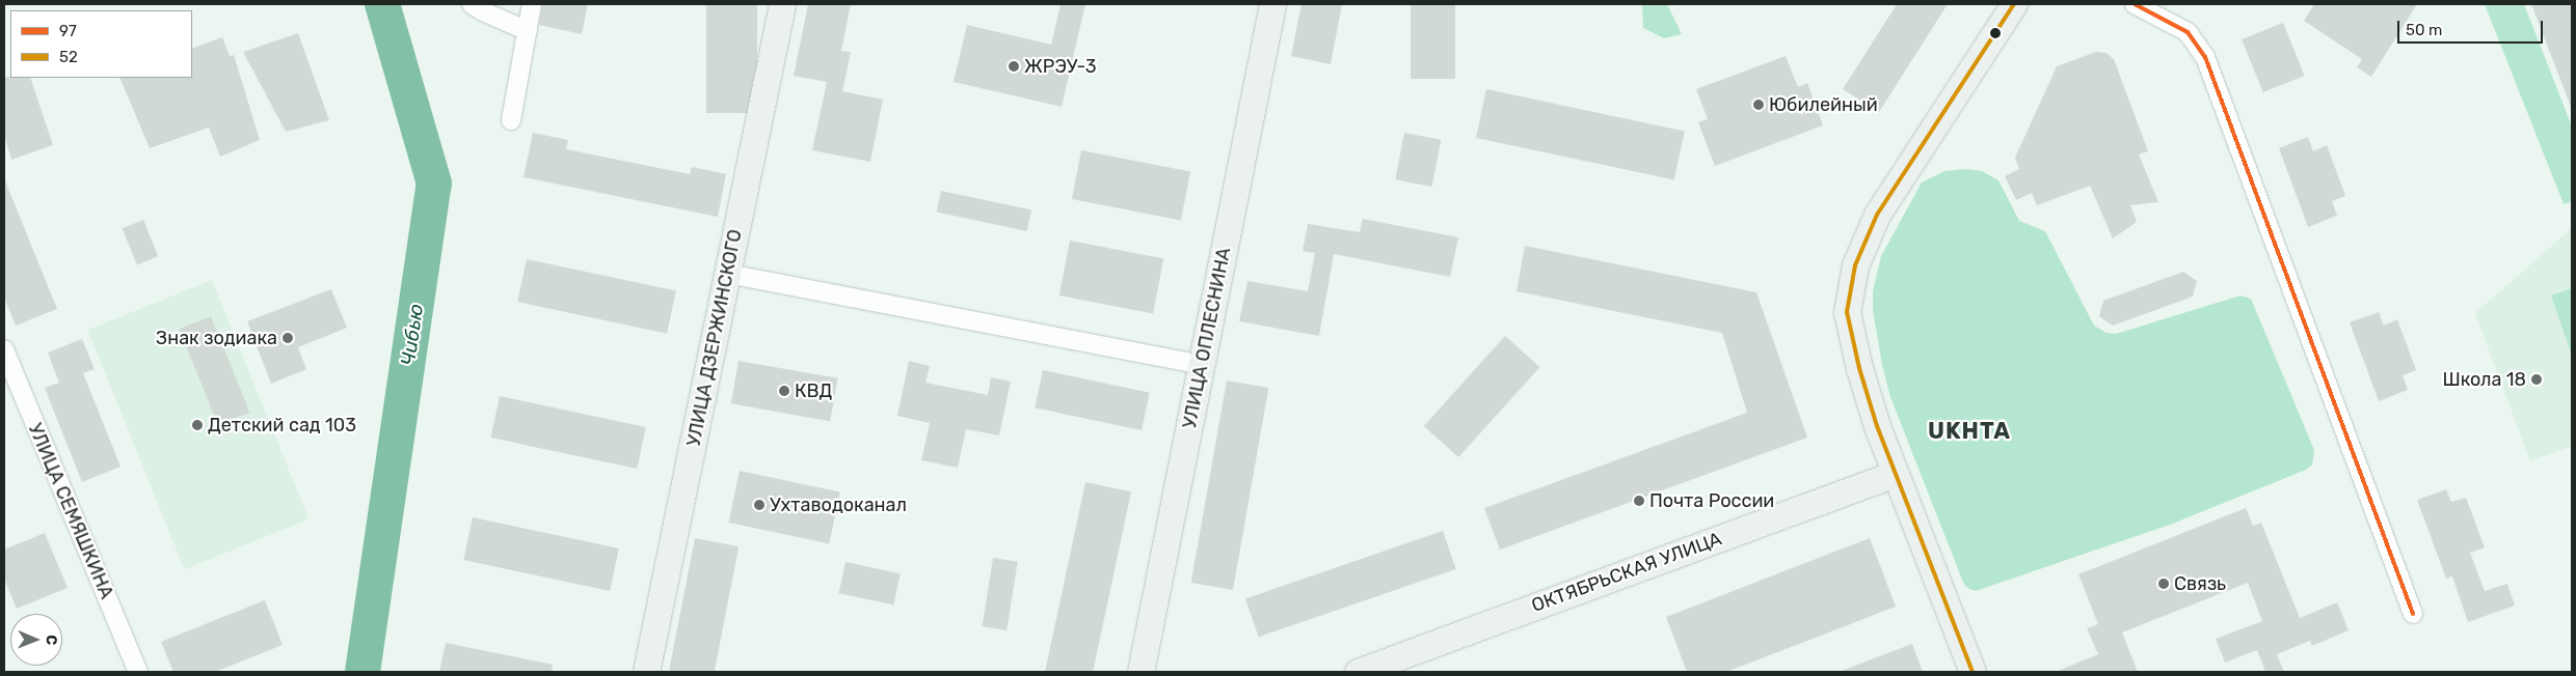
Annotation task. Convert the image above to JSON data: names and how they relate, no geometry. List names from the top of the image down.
{
  "streets": {
    "street": [
      "УЛИЦА ДЗЕРЖИНСКОГО",
      "УЛИЦА ОПЛЕСНИНА",
      "УЛИЦА СЕМЯШКИНА",
      "ОКТЯБРЬСКАЯ УЛИЦА"
    ]
  },
  "districts": ["UKHTA"],
  "water": ["Чибью"],
  "places": [
    "ЖРЭУ-3",
    "Юбилейный",
    "Знак зодиака",
    "Школа 18",
    "КВД",
    "Детский сад 103",
    "Почта России",
    "Ухтаводоканал",
    "Связь"
  ],
  "lines": ["transit line 97", "transit line 52"],
  "legend": ["97", "52"],
  "scale_bar": "50 m",
  "north": "right"
}
